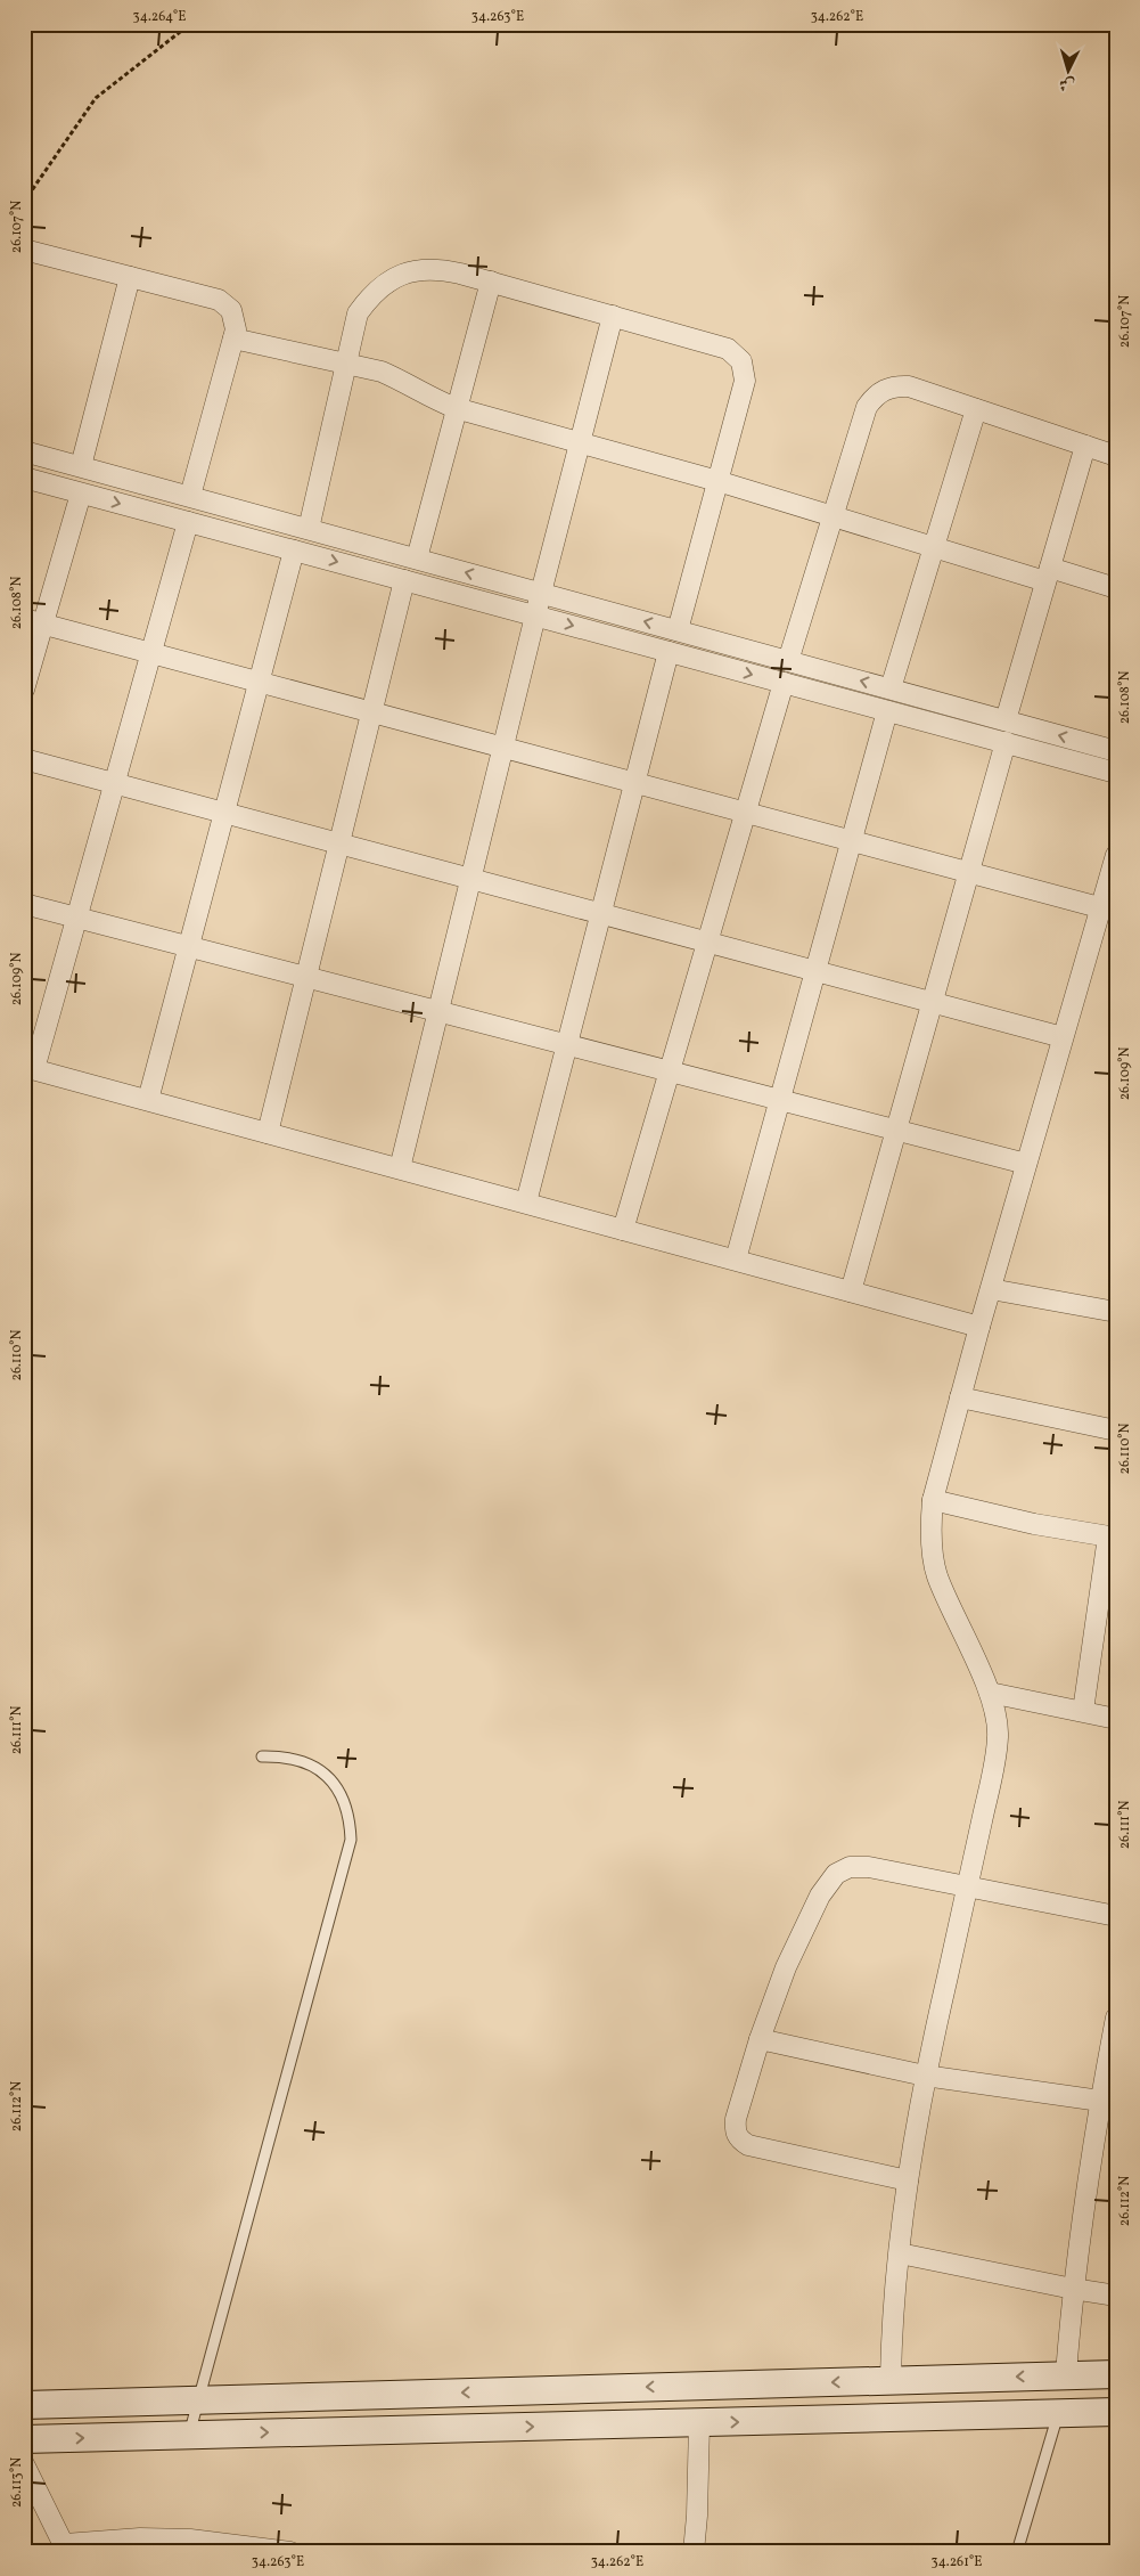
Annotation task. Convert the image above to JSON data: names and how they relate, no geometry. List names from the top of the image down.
{
  "north": "bottom",
  "coordinates": [
    "34.264°E",
    "34.263°E",
    "34.262°E",
    "26.107°N",
    "26.108°N",
    "26.109°N",
    "26.110°N",
    "26.111°N",
    "26.112°N",
    "26.113°N",
    "34.261°E"
  ]
}
